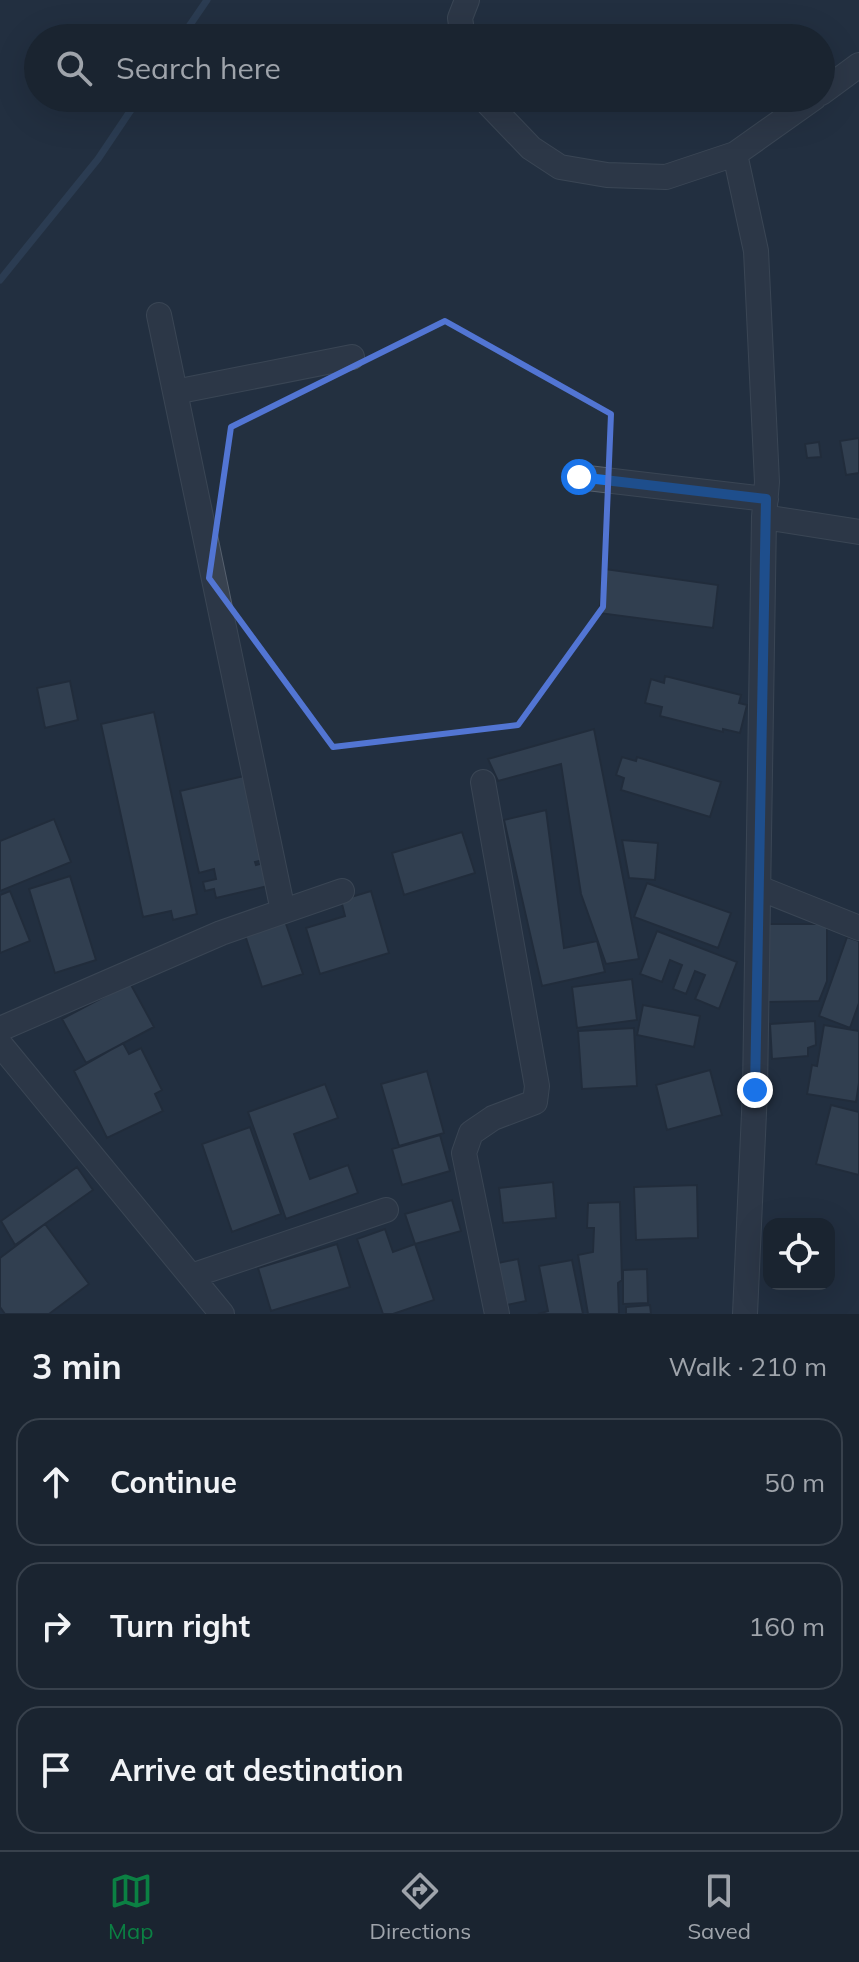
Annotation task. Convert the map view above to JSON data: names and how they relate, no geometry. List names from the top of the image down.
{
  "page": {
    "search": "Search here",
    "heading": ["3 min", "Walk · 210 m"],
    "list": [
      ["Continue", "50 m"],
      ["Turn right", "160 m"],
      "Arrive at destination"
    ],
    "nav": ["Map", "Directions", "Saved"]
  }
}
